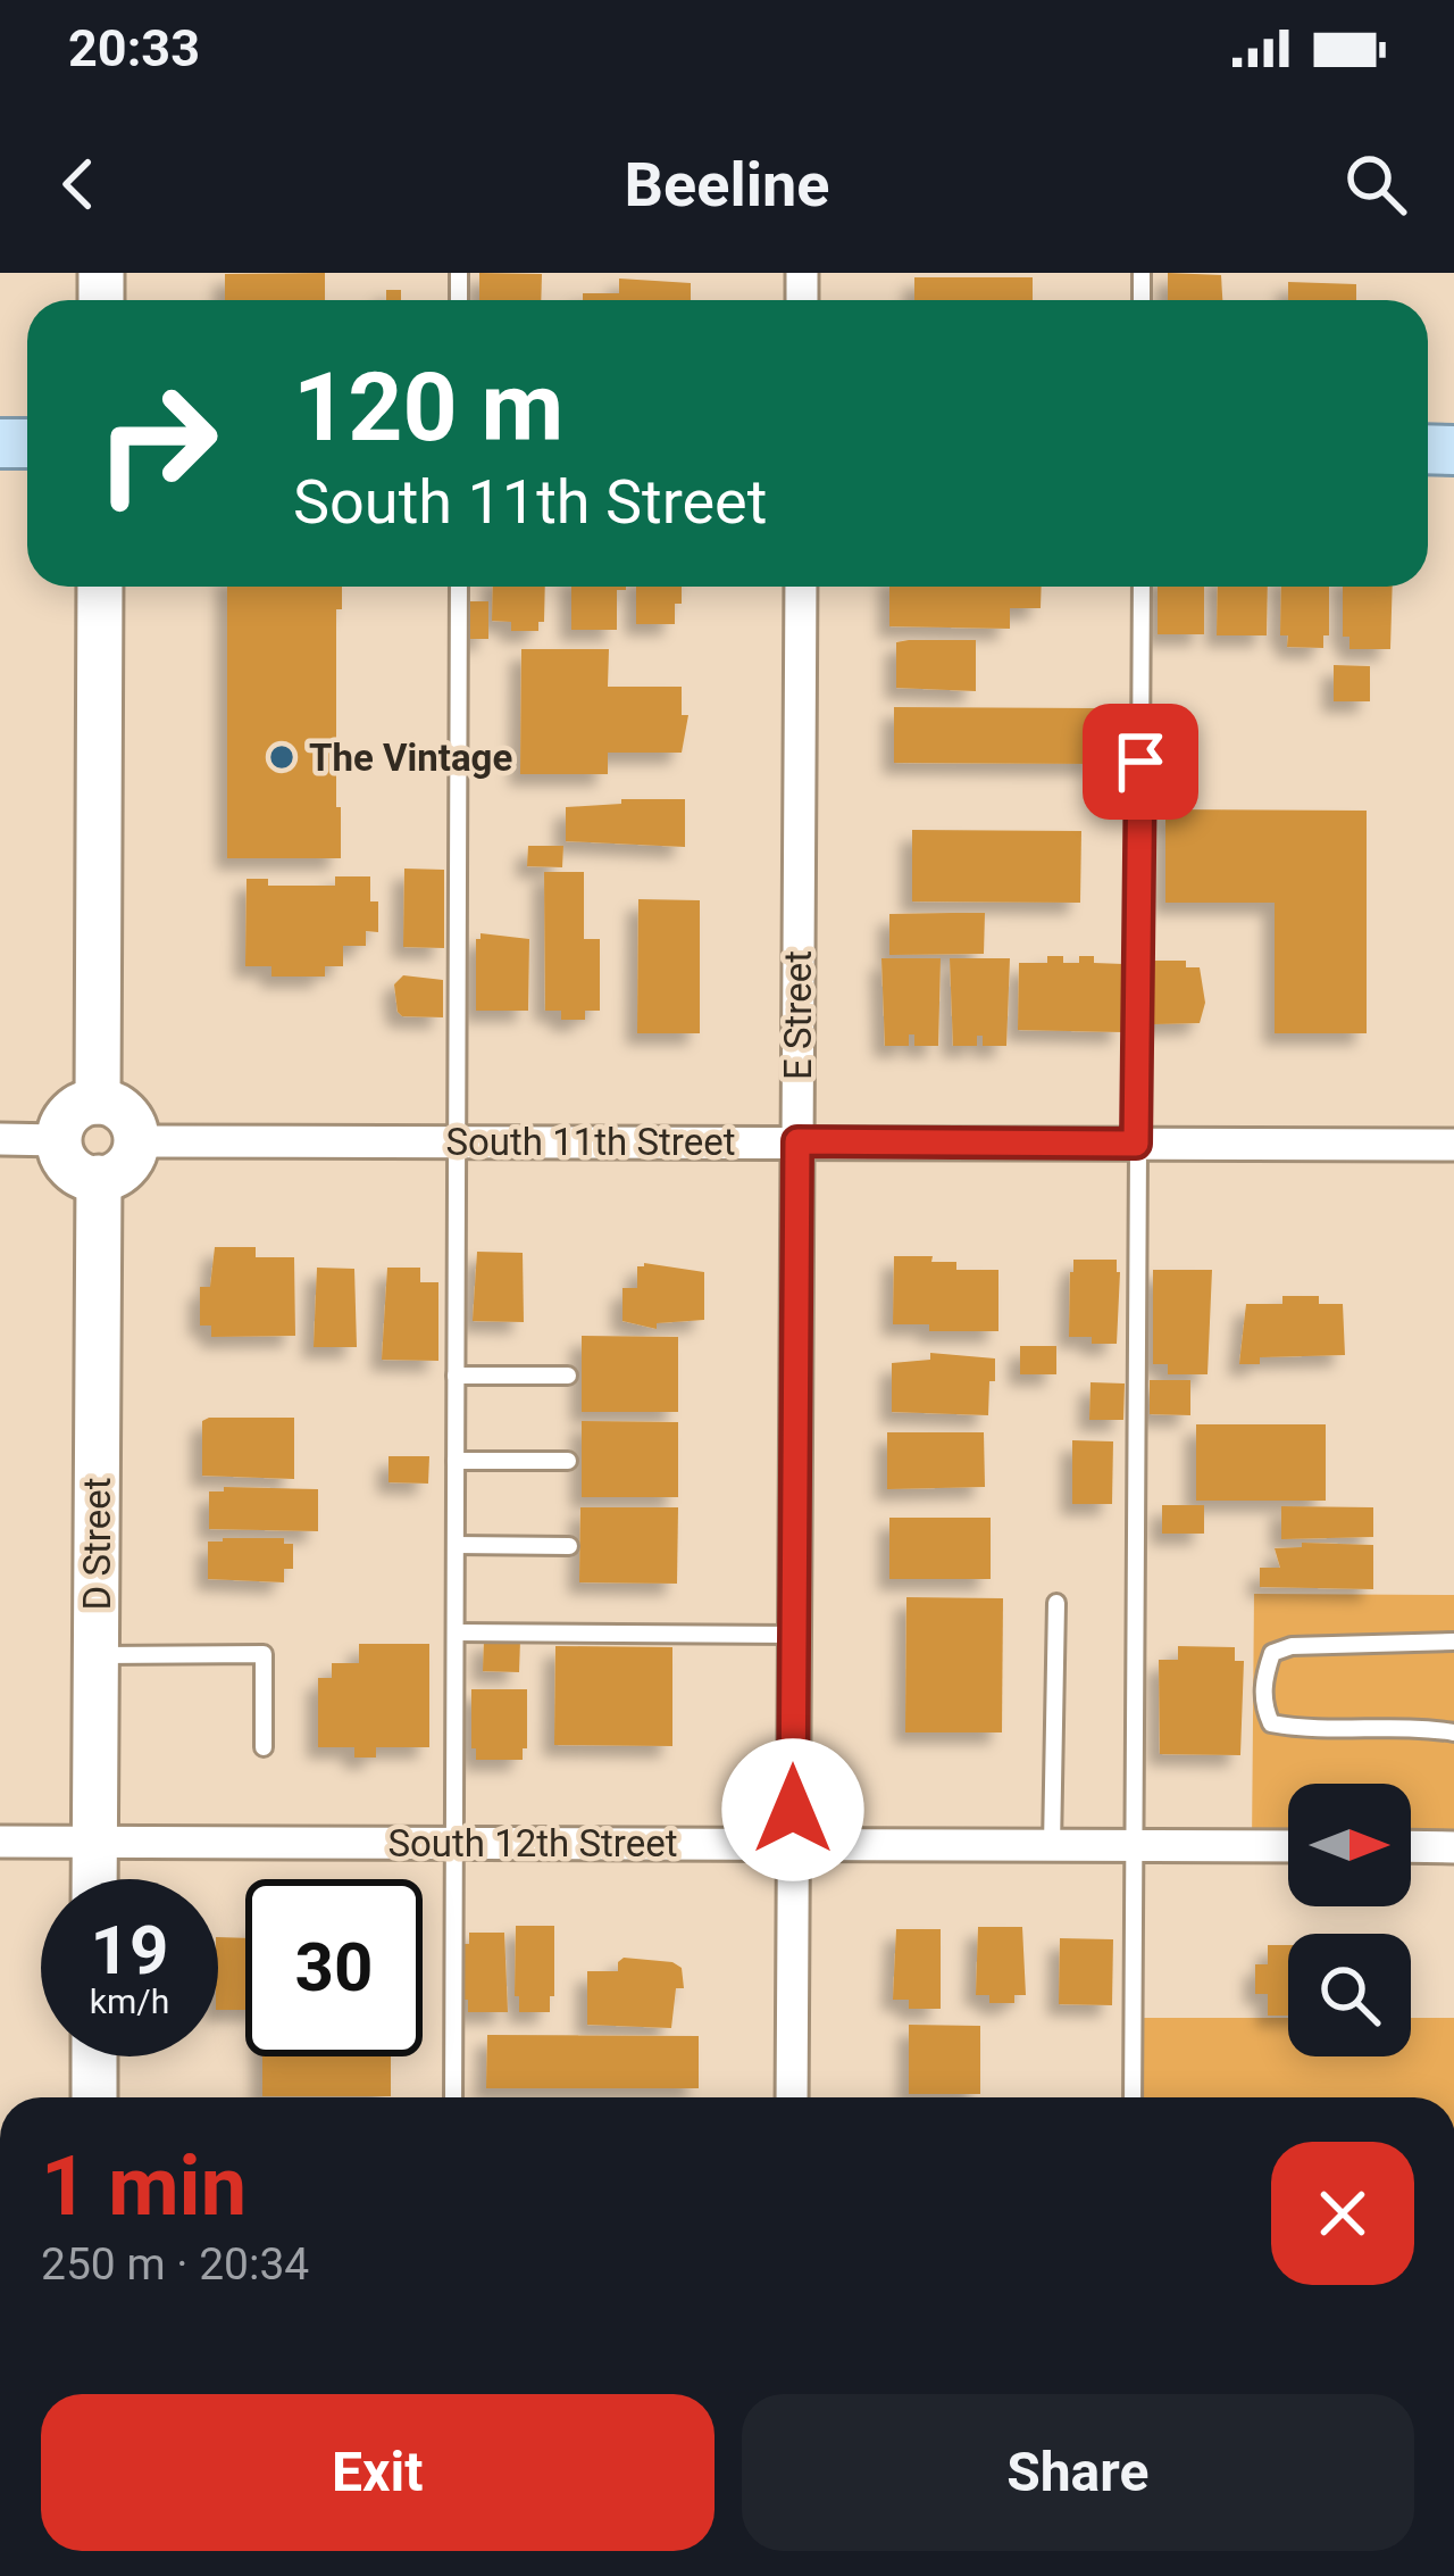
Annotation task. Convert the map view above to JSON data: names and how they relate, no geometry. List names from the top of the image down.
{
  "streets": {
    "street": [
      "E Street",
      "South 11th Street",
      "D Street",
      "South 12th Street"
    ]
  },
  "crossings": [
    ["E Street", "South 11th Street"],
    ["E Street", "South 12th Street"],
    ["South 11th Street", "D Street"],
    ["D Street", "South 12th Street"]
  ],
  "places": ["The Vintage"],
  "north": "right",
  "page": {
    "status": "20:33",
    "header": "Beeline",
    "turn": ["120 m", "South 11th Street"],
    "speed": "19 km/h",
    "limit": "30",
    "heading": ["1 min", "250 m · 20:34"],
    "buttons": ["Exit", "Share"]
  }
}
